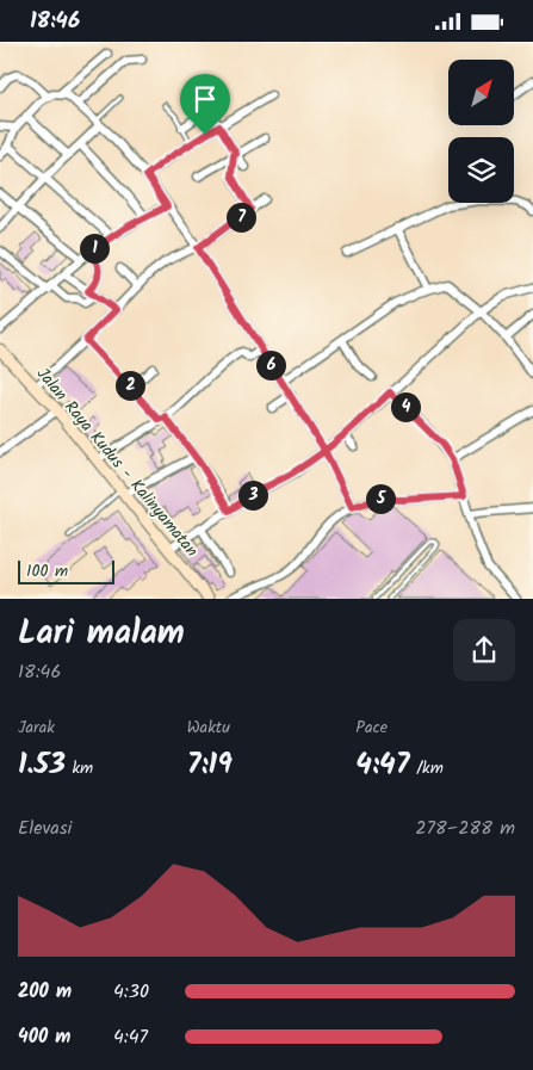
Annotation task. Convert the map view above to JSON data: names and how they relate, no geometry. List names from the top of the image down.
{
  "streets": {
    "main road": ["Jalan Raya Kudus - Kalinyamatan"]
  },
  "scale_bar": "100 m",
  "north": "top right",
  "page": {
    "status": "18:46",
    "pins": [
      "7",
      "1",
      "6",
      "2",
      "4",
      "3",
      "5"
    ],
    "scale": "100 m",
    "heading": ["Lari malam", "18:46"],
    "stats": [
      ["Jarak", "1.53 km"],
      ["Waktu", "7:19"],
      ["Pace", "4:47 /km"]
    ],
    "chart": ["Elevasi", "278–288 m"],
    "list": [
      {
        "name": "200 m",
        "note": "4:30"
      },
      {
        "name": "400 m",
        "note": "4:47"
      }
    ]
  }
}
